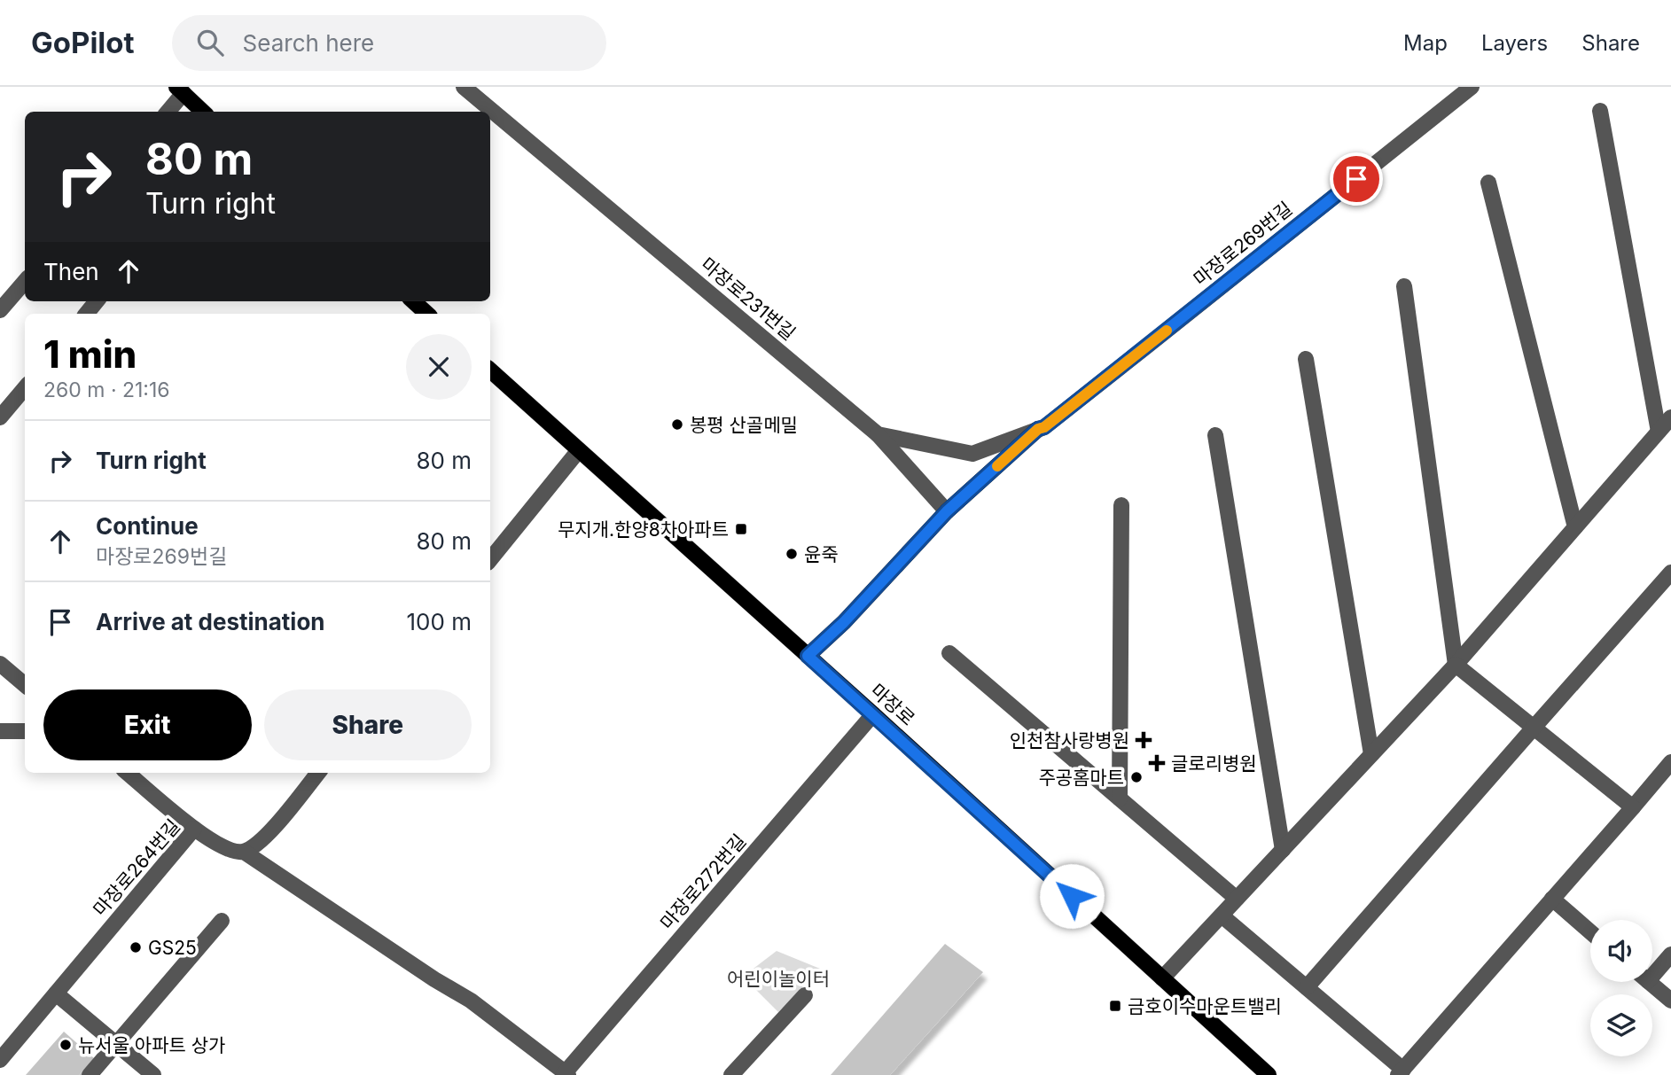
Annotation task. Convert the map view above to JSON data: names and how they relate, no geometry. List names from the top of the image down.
{
  "streets": {
    "main road": ["마장로"],
    "street": [
      "마장로269번길",
      "마장로231번길",
      "마장로264번길",
      "마장로272번길"
    ]
  },
  "crossings": [
    ["마장로269번길", "마장로231번길"],
    ["마장로", "마장로272번길"],
    ["마장로264번길", "마장로272번길"]
  ],
  "parks": ["어린이놀이터"],
  "places": {
    "other": [
      "봉평 산골메밀",
      "윤죽",
      "주공홈마트",
      "GS25",
      "뉴서울 아파트 상가"
    ],
    "transit": ["무지개.한양8차아파트", "금호이수마운트밸리"],
    "health": ["인천참사랑병원", "글로리병원"]
  },
  "page": {
    "header": "GoPilot",
    "search": "Search here",
    "nav": ["Map", "Layers", "Share"],
    "turn": ["80 m", "Turn right"],
    "then": "Then",
    "heading": ["1 min", "260 m · 21:16"],
    "list": [
      {
        "name": "Turn right",
        "value": "80 m"
      },
      {
        "name": "Continue",
        "note": "마장로269번길",
        "value": "80 m"
      },
      {
        "name": "Arrive at destination",
        "value": "100 m"
      }
    ],
    "buttons": ["Exit", "Share"]
  }
}
